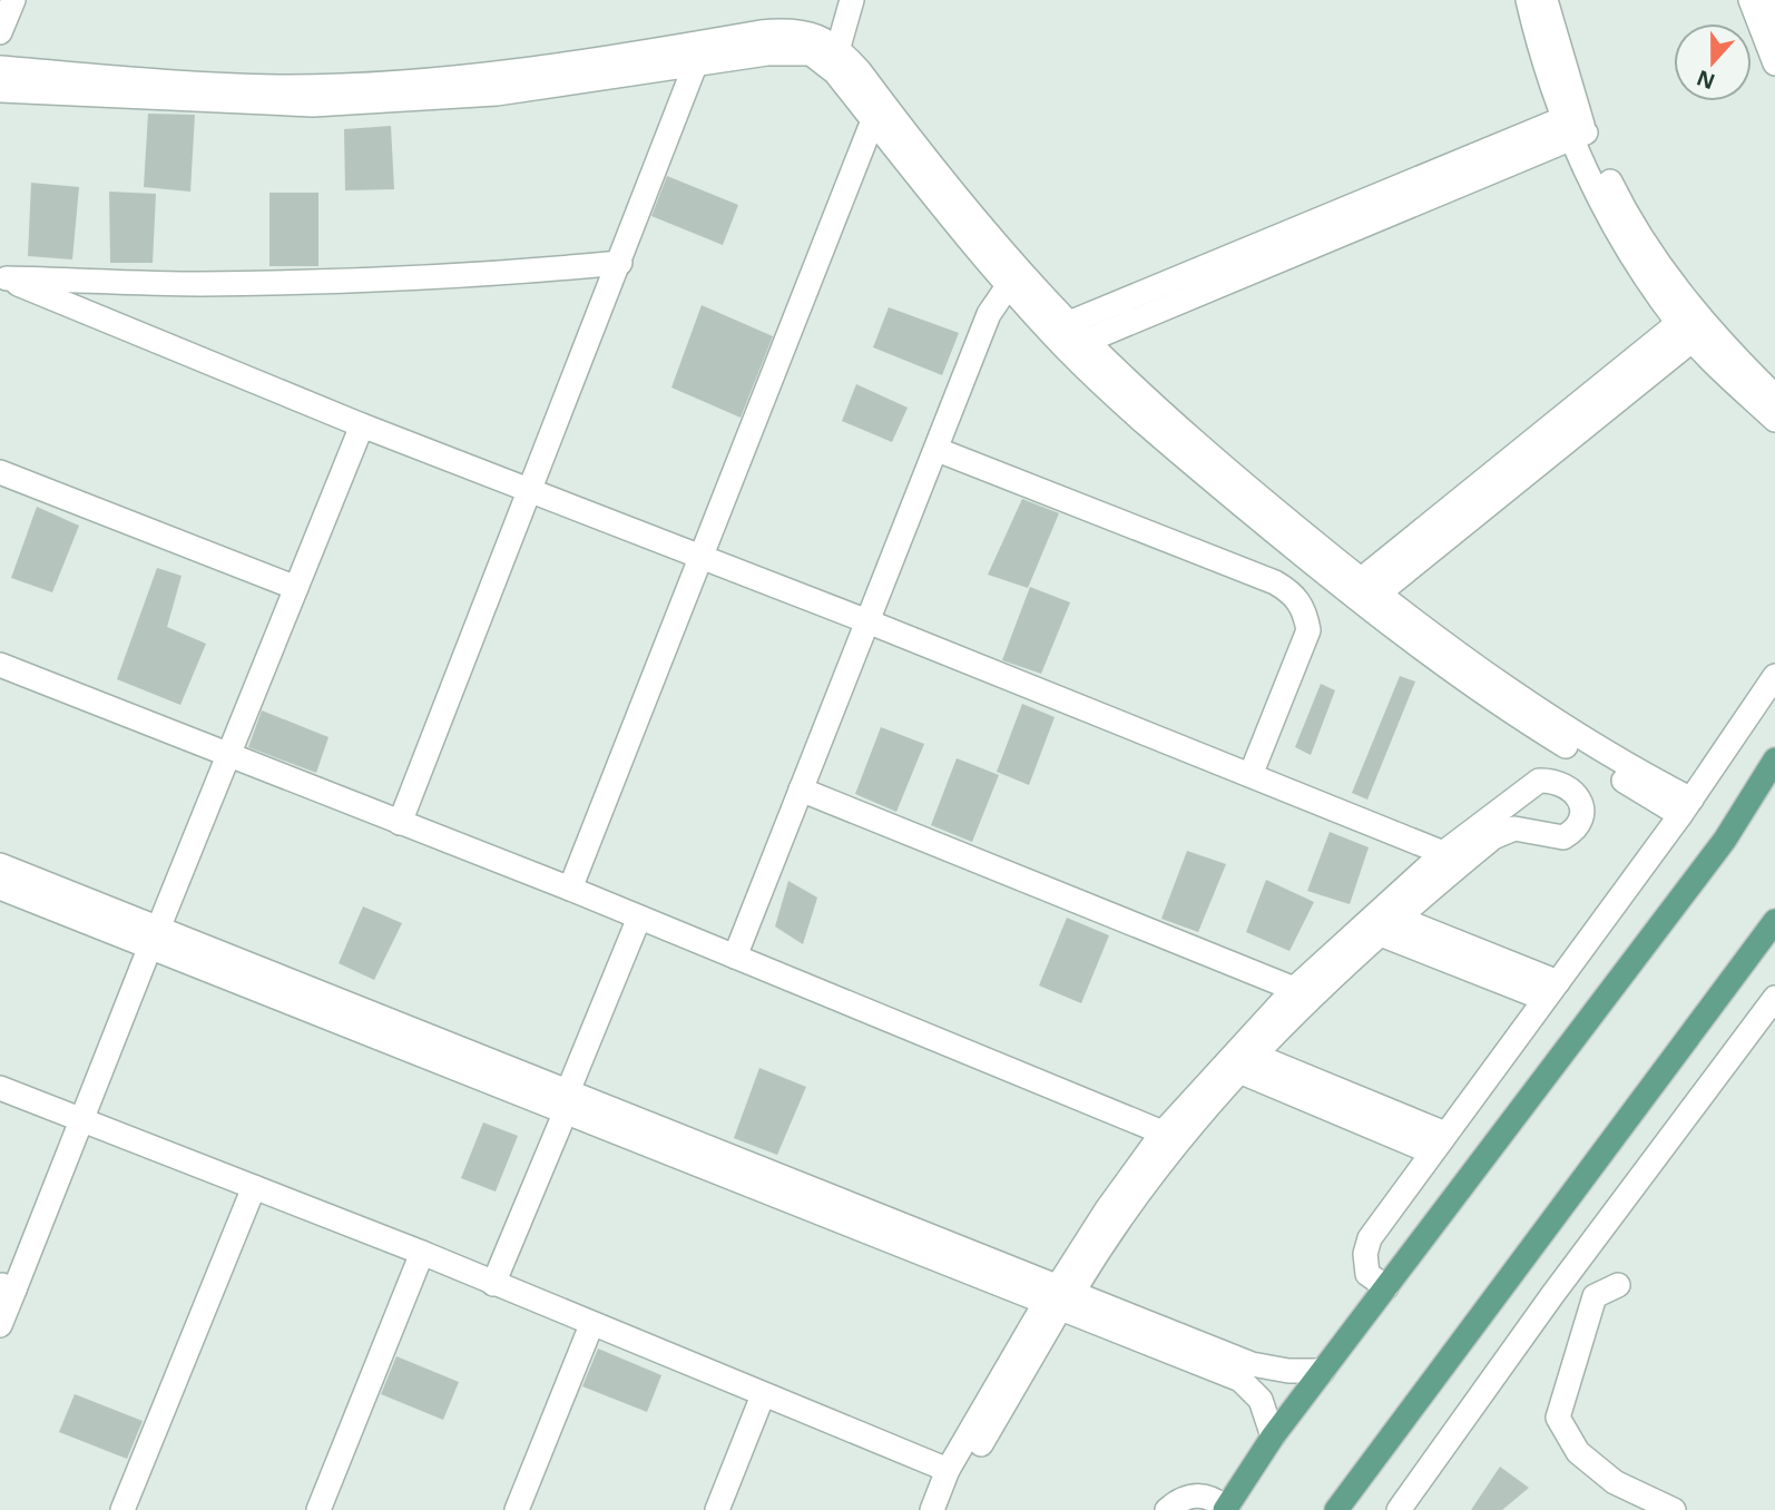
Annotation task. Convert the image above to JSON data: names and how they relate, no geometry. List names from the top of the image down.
{
  "north": "bottom"
}
